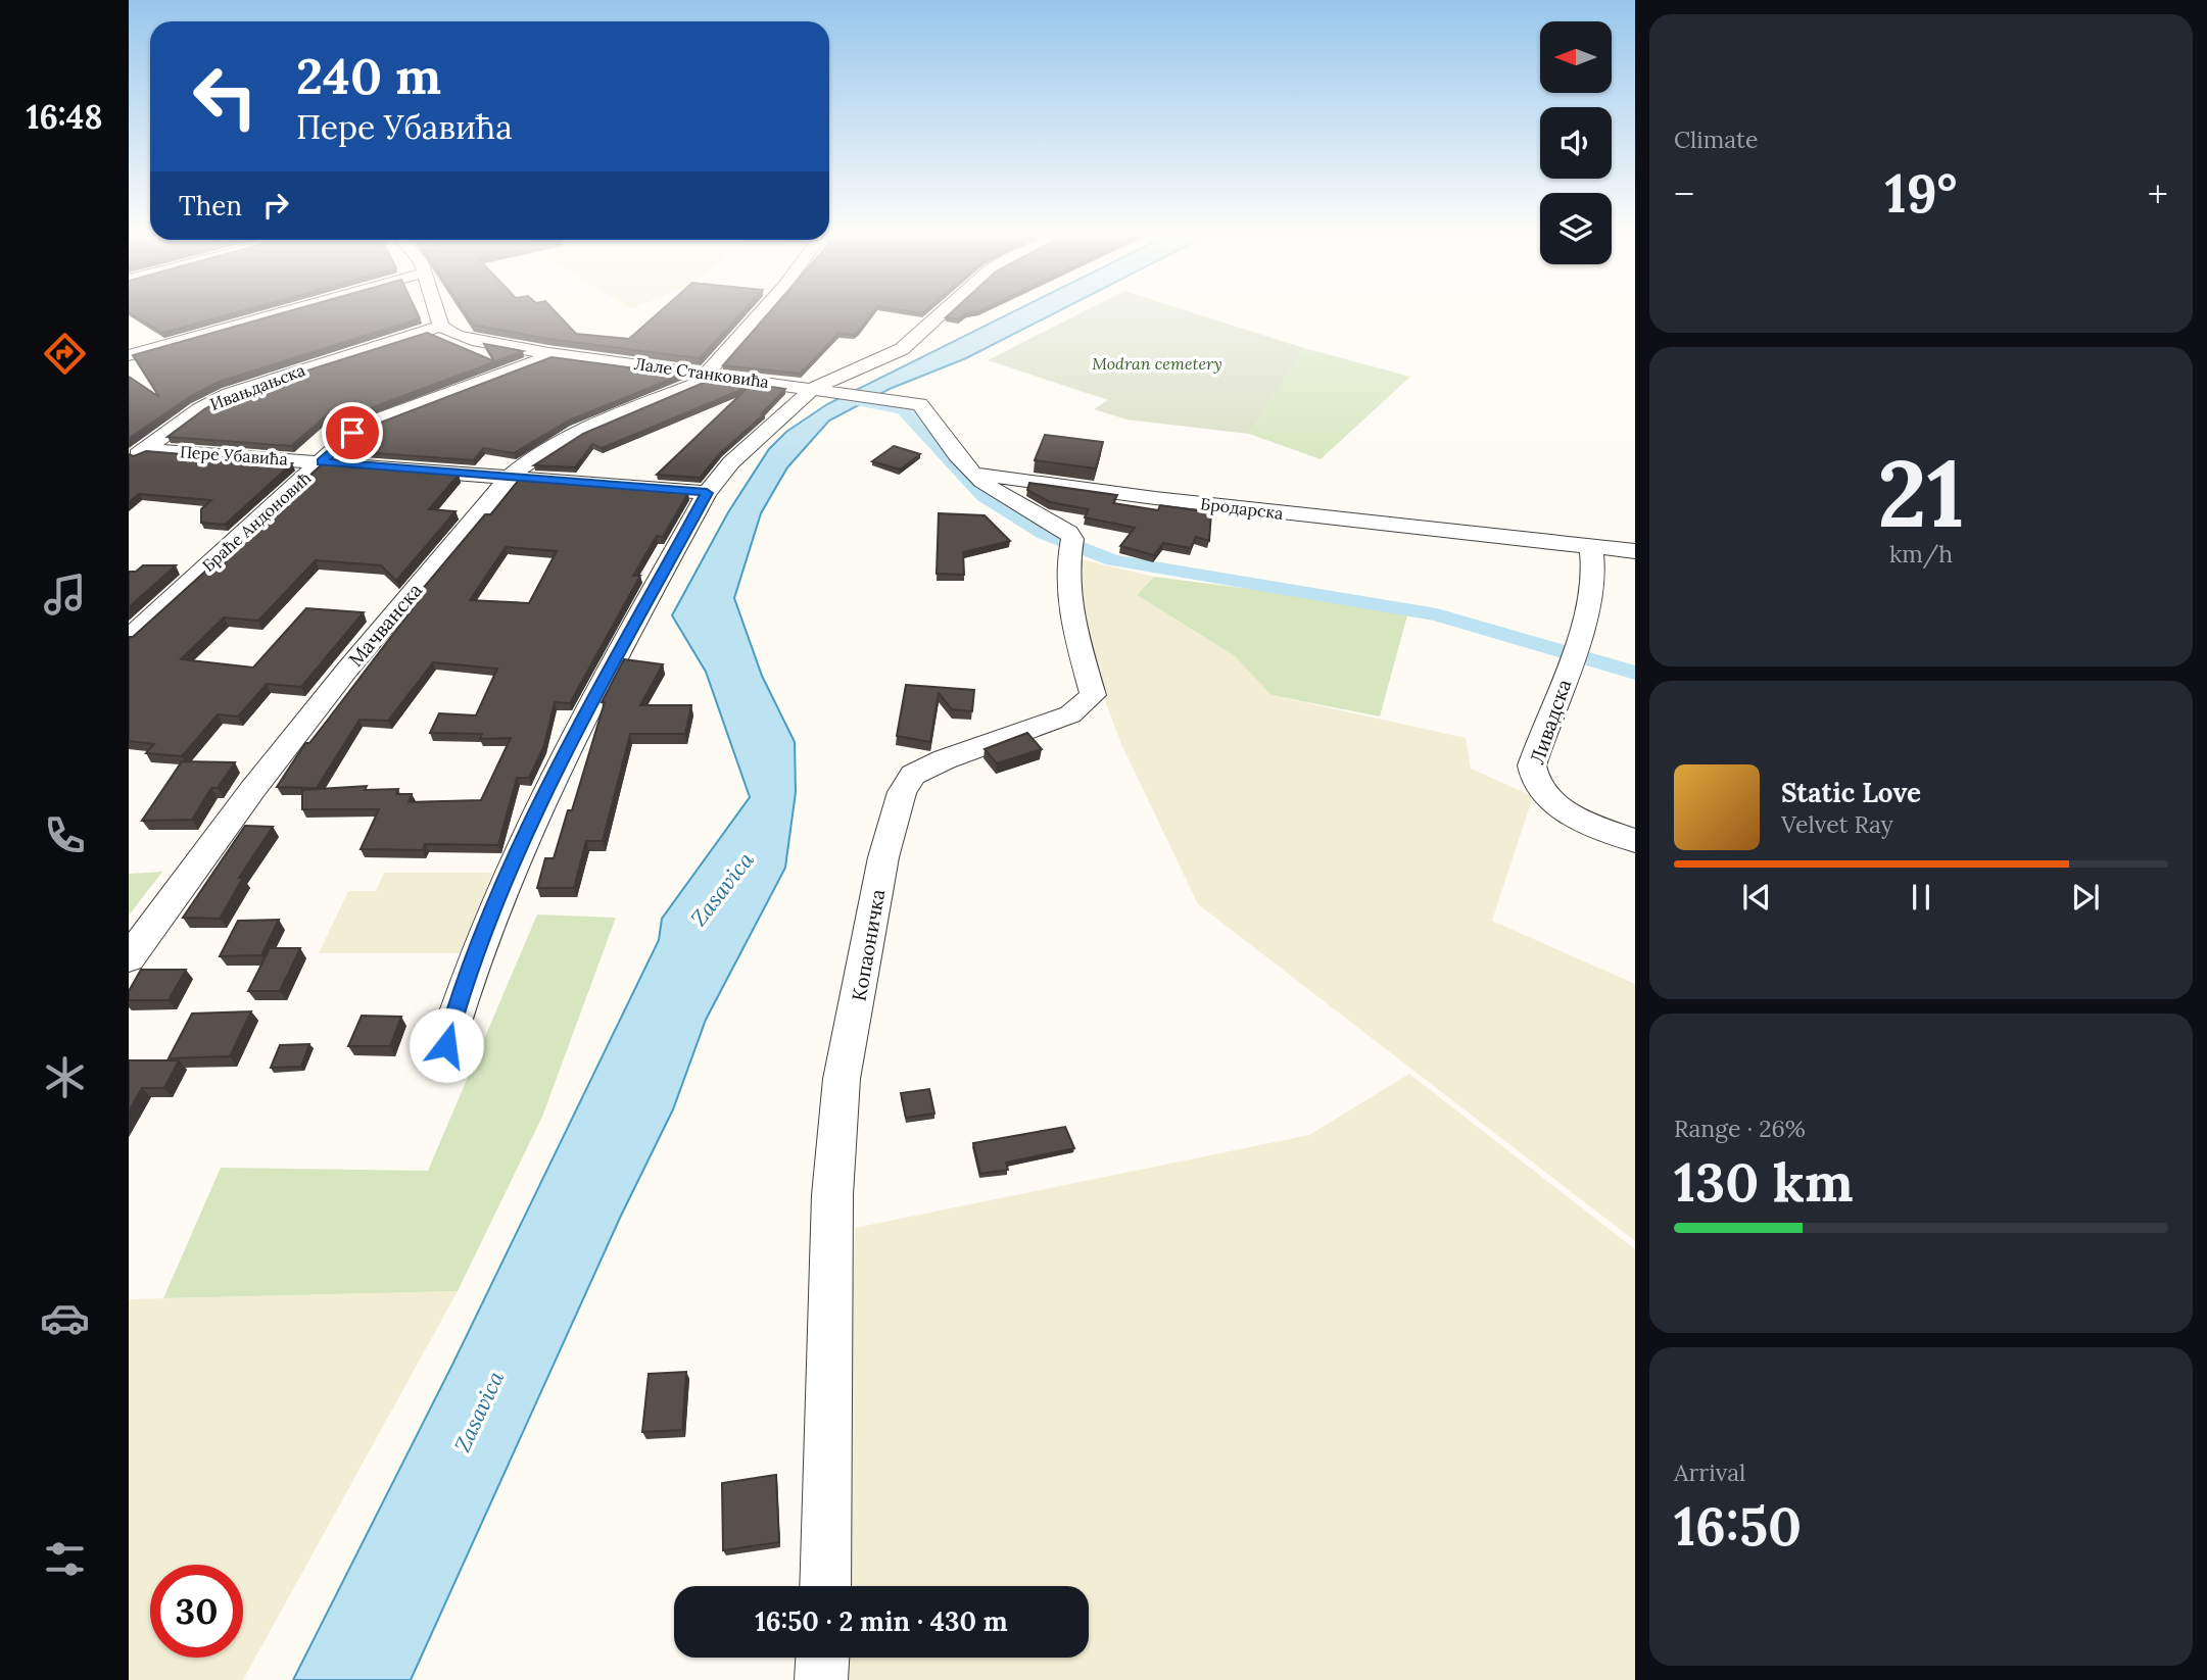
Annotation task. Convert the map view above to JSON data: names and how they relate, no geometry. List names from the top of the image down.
{
  "streets": {
    "street": [
      "Лале Станковића",
      "Ивањдањска",
      "Пере Убавића",
      "Бродарска",
      "Браће Андоновић",
      "Мачванска",
      "Ливадска",
      "Копаоничка"
    ]
  },
  "crossings": [
    ["Лале Станковића", "Ивањдањска"],
    ["Лале Станковића", "Бродарска"],
    ["Лале Станковића", "Браће Андоновић"],
    ["Лале Станковића", "Мачванска"],
    ["Лале Станковића", "Копаоничка"],
    ["Ивањдањска", "Пере Убавића"],
    ["Пере Убавића", "Браће Андоновић"],
    ["Пере Убавића", "Мачванска"],
    ["Бродарска", "Ливадска"],
    ["Бродарска", "Копаоничка"]
  ],
  "water": ["Zasavica"],
  "parks": ["Modran cemetery"],
  "north": "left",
  "page": {
    "tabs": "16:48",
    "tile": [
      "Climate",
      ["21", "km/h"],
      ["Range · 26%", "130 km"],
      ["Arrival", "16:50"]
    ],
    "turn": ["240 m", "Пере Убавића"],
    "heat": ["−", "19°", "+"],
    "then": "Then",
    "song": ["Static Love", "Velvet Ray"],
    "limit": "30",
    "trip": "16:50 · 2 min · 430 m"
  }
}
